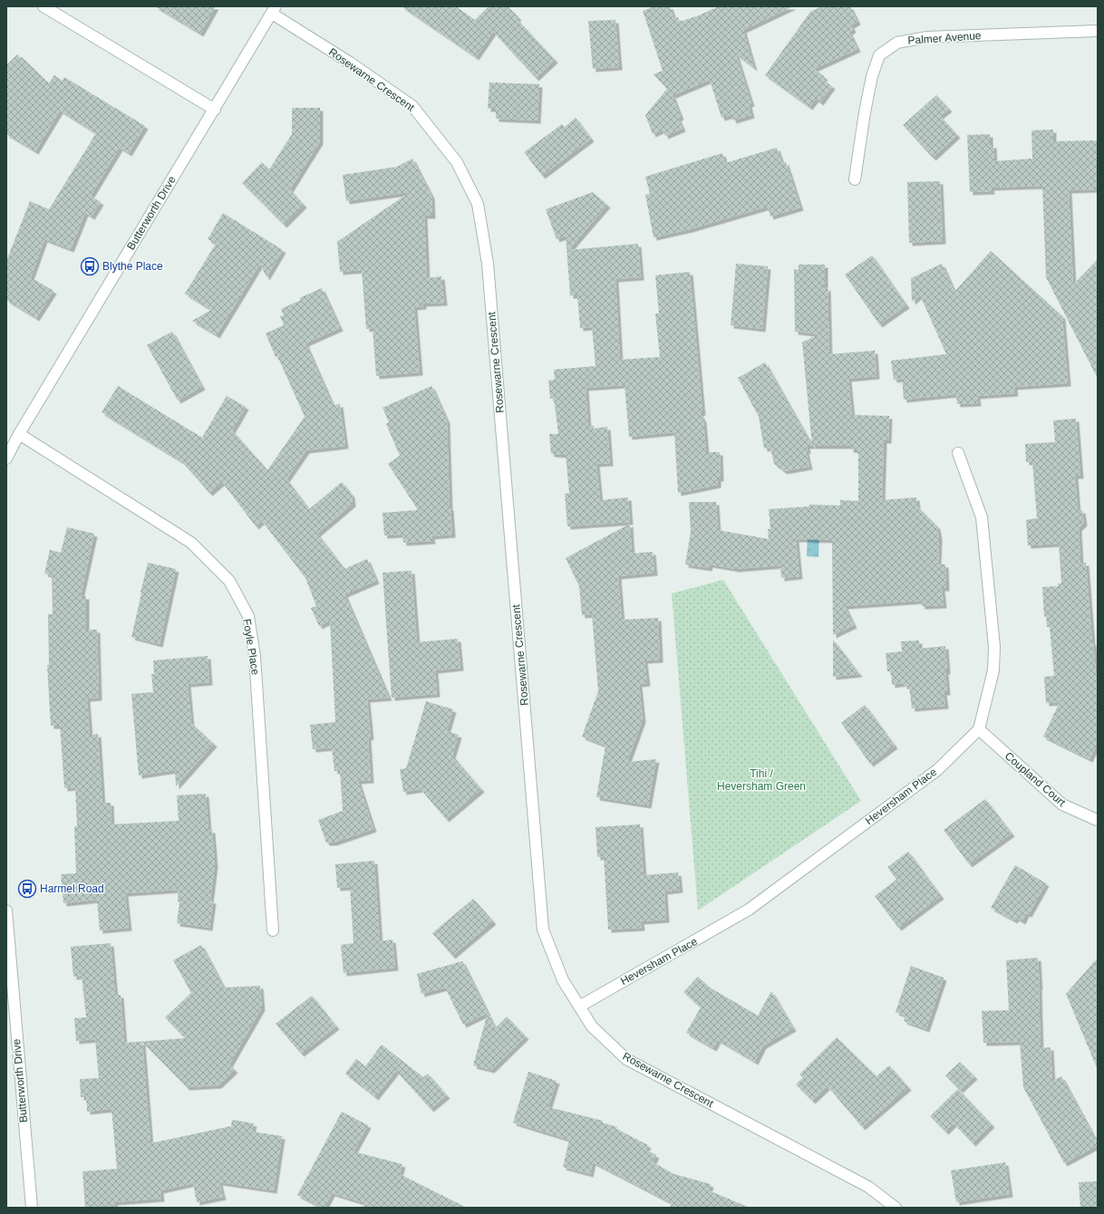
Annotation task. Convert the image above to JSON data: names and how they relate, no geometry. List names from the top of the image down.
{
  "streets": {
    "street": [
      "Palmer Avenue",
      "Rosewarne Crescent",
      "Butterworth Drive",
      "Foyle Place",
      "Coupland Court",
      "Heversham Place"
    ]
  },
  "crossings": [
    ["Rosewarne Crescent", "Butterworth Drive"],
    ["Rosewarne Crescent", "Heversham Place"],
    ["Butterworth Drive", "Foyle Place"],
    ["Coupland Court", "Heversham Place"]
  ],
  "parks": ["Tihi / Heversham Green"],
  "places": {
    "bus stop": ["Blythe Place", "Harmel Road"]
  }
}
